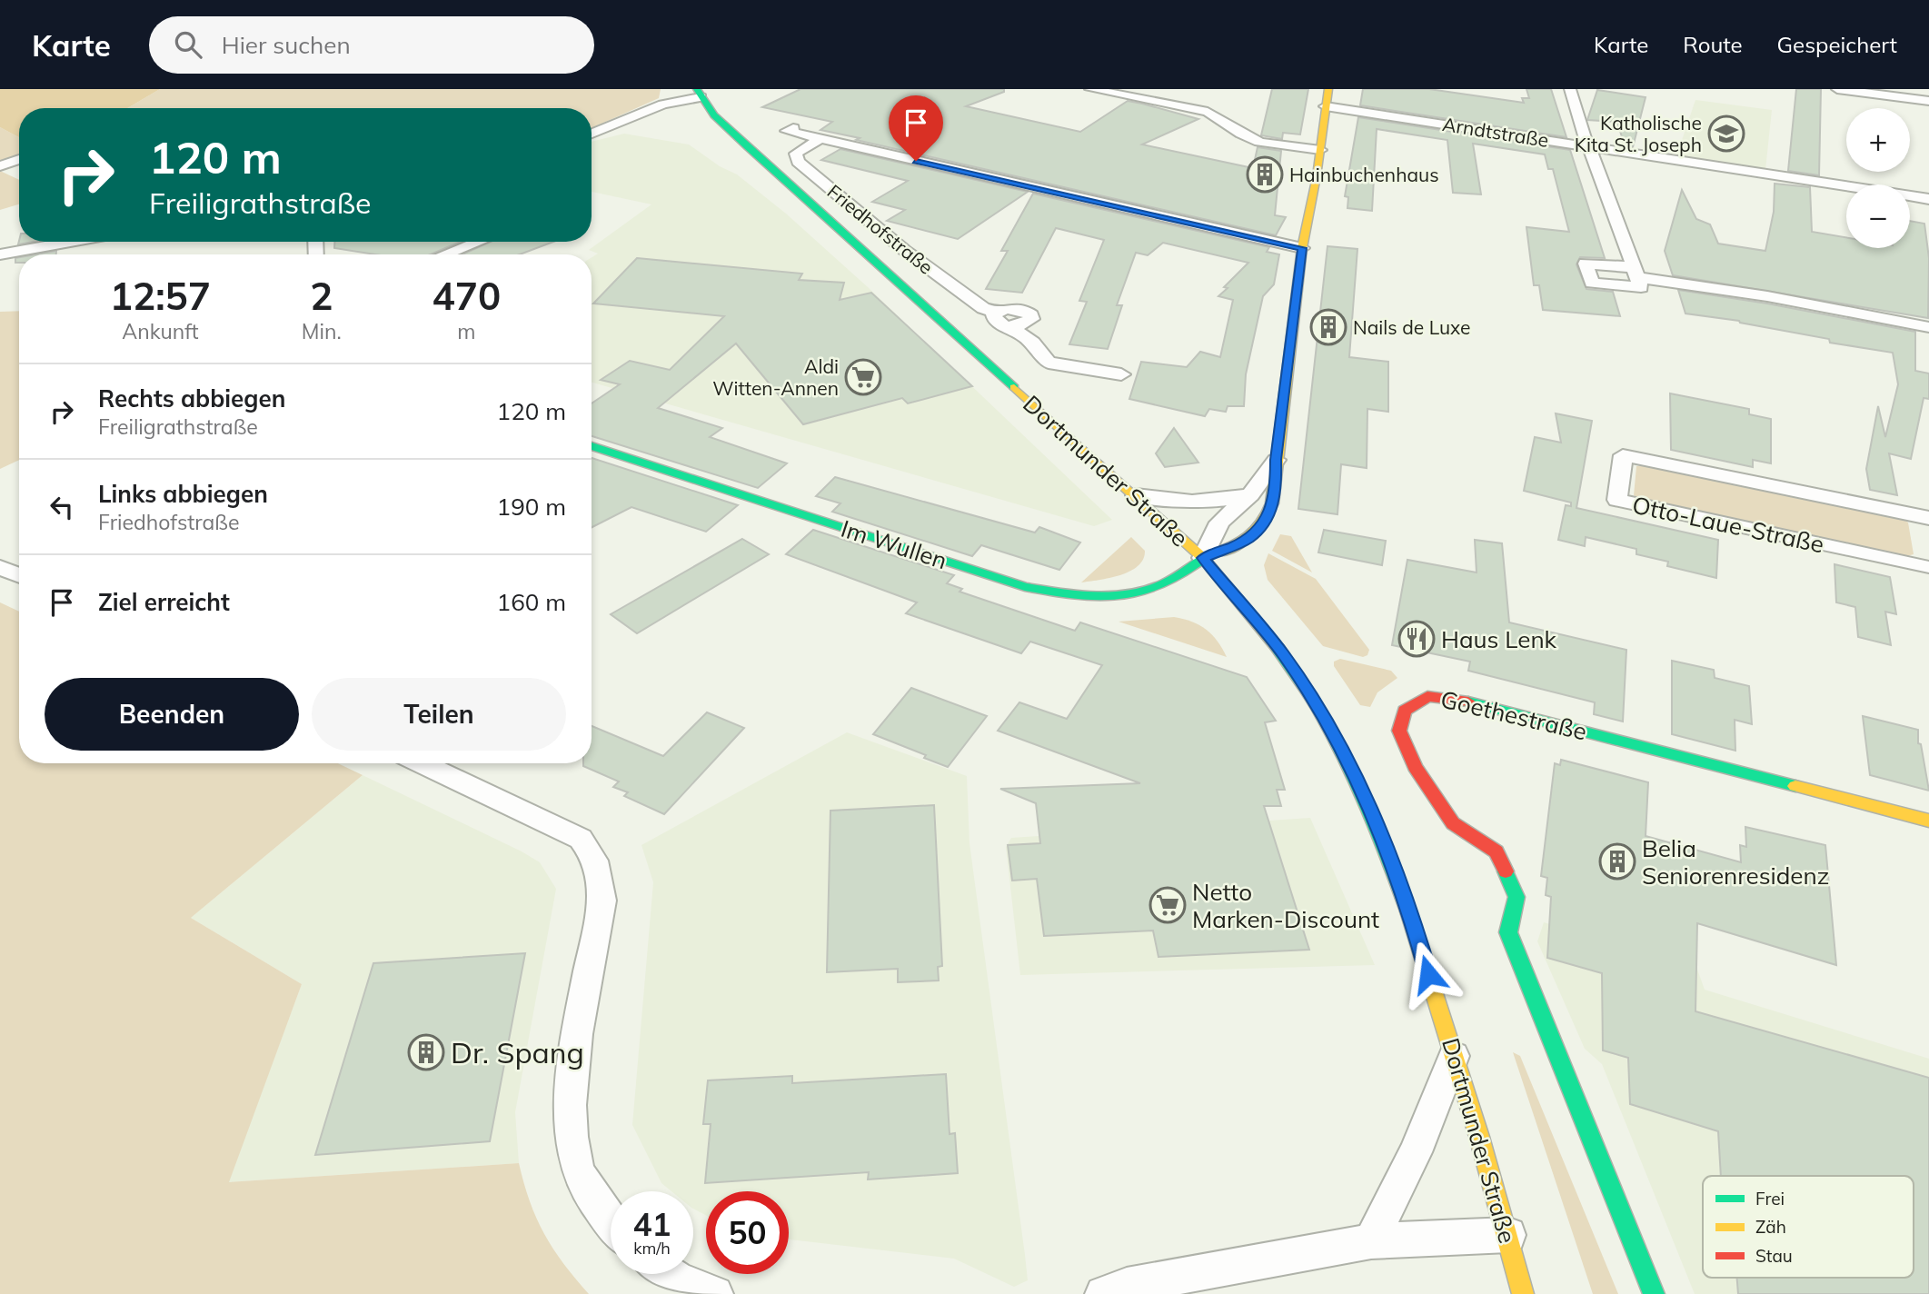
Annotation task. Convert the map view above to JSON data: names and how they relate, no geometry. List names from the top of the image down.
{
  "streets": {
    "street": [
      "Arndtstraße",
      "Friedhofstraße",
      "Dortmunder Straße",
      "Otto-Laue-Straße",
      "Im Wullen",
      "Goethestraße"
    ]
  },
  "crossings": [
    ["Arndtstraße", "Im Wullen"],
    ["Friedhofstraße", "Im Wullen"],
    ["Dortmunder Straße", "Im Wullen"]
  ],
  "places": {
    "school or university": ["Katholische Kita St. Joseph"],
    "building": [
      "Hainbuchenhaus",
      "Nails de Luxe",
      "Belia Seniorenresidenz",
      "Dr. Spang"
    ],
    "supermarket": ["Aldi Witten-Annen", "Netto Marken-Discount"],
    "restaurant": ["Haus Lenk"]
  },
  "legend": ["Frei", "Zäh", "Stau"],
  "page": {
    "header": "Karte",
    "search": "Hier suchen",
    "nav": ["Karte", "Route", "Gespeichert"],
    "map_buttons": ["+", "−"],
    "turn": ["120 m", "Freiligrathstraße"],
    "eta": [
      "12:57",
      "Ankunft",
      "2",
      "Min.",
      "470",
      "m"
    ],
    "list": [
      {
        "name": "Rechts abbiegen",
        "note": "Freiligrathstraße",
        "value": "120 m"
      },
      {
        "name": "Links abbiegen",
        "note": "Friedhofstraße",
        "value": "190 m"
      },
      {
        "name": "Ziel erreicht",
        "value": "160 m"
      }
    ],
    "buttons": ["Beenden", "Teilen"],
    "speed": "41 km/h",
    "limit": "50"
  }
}
